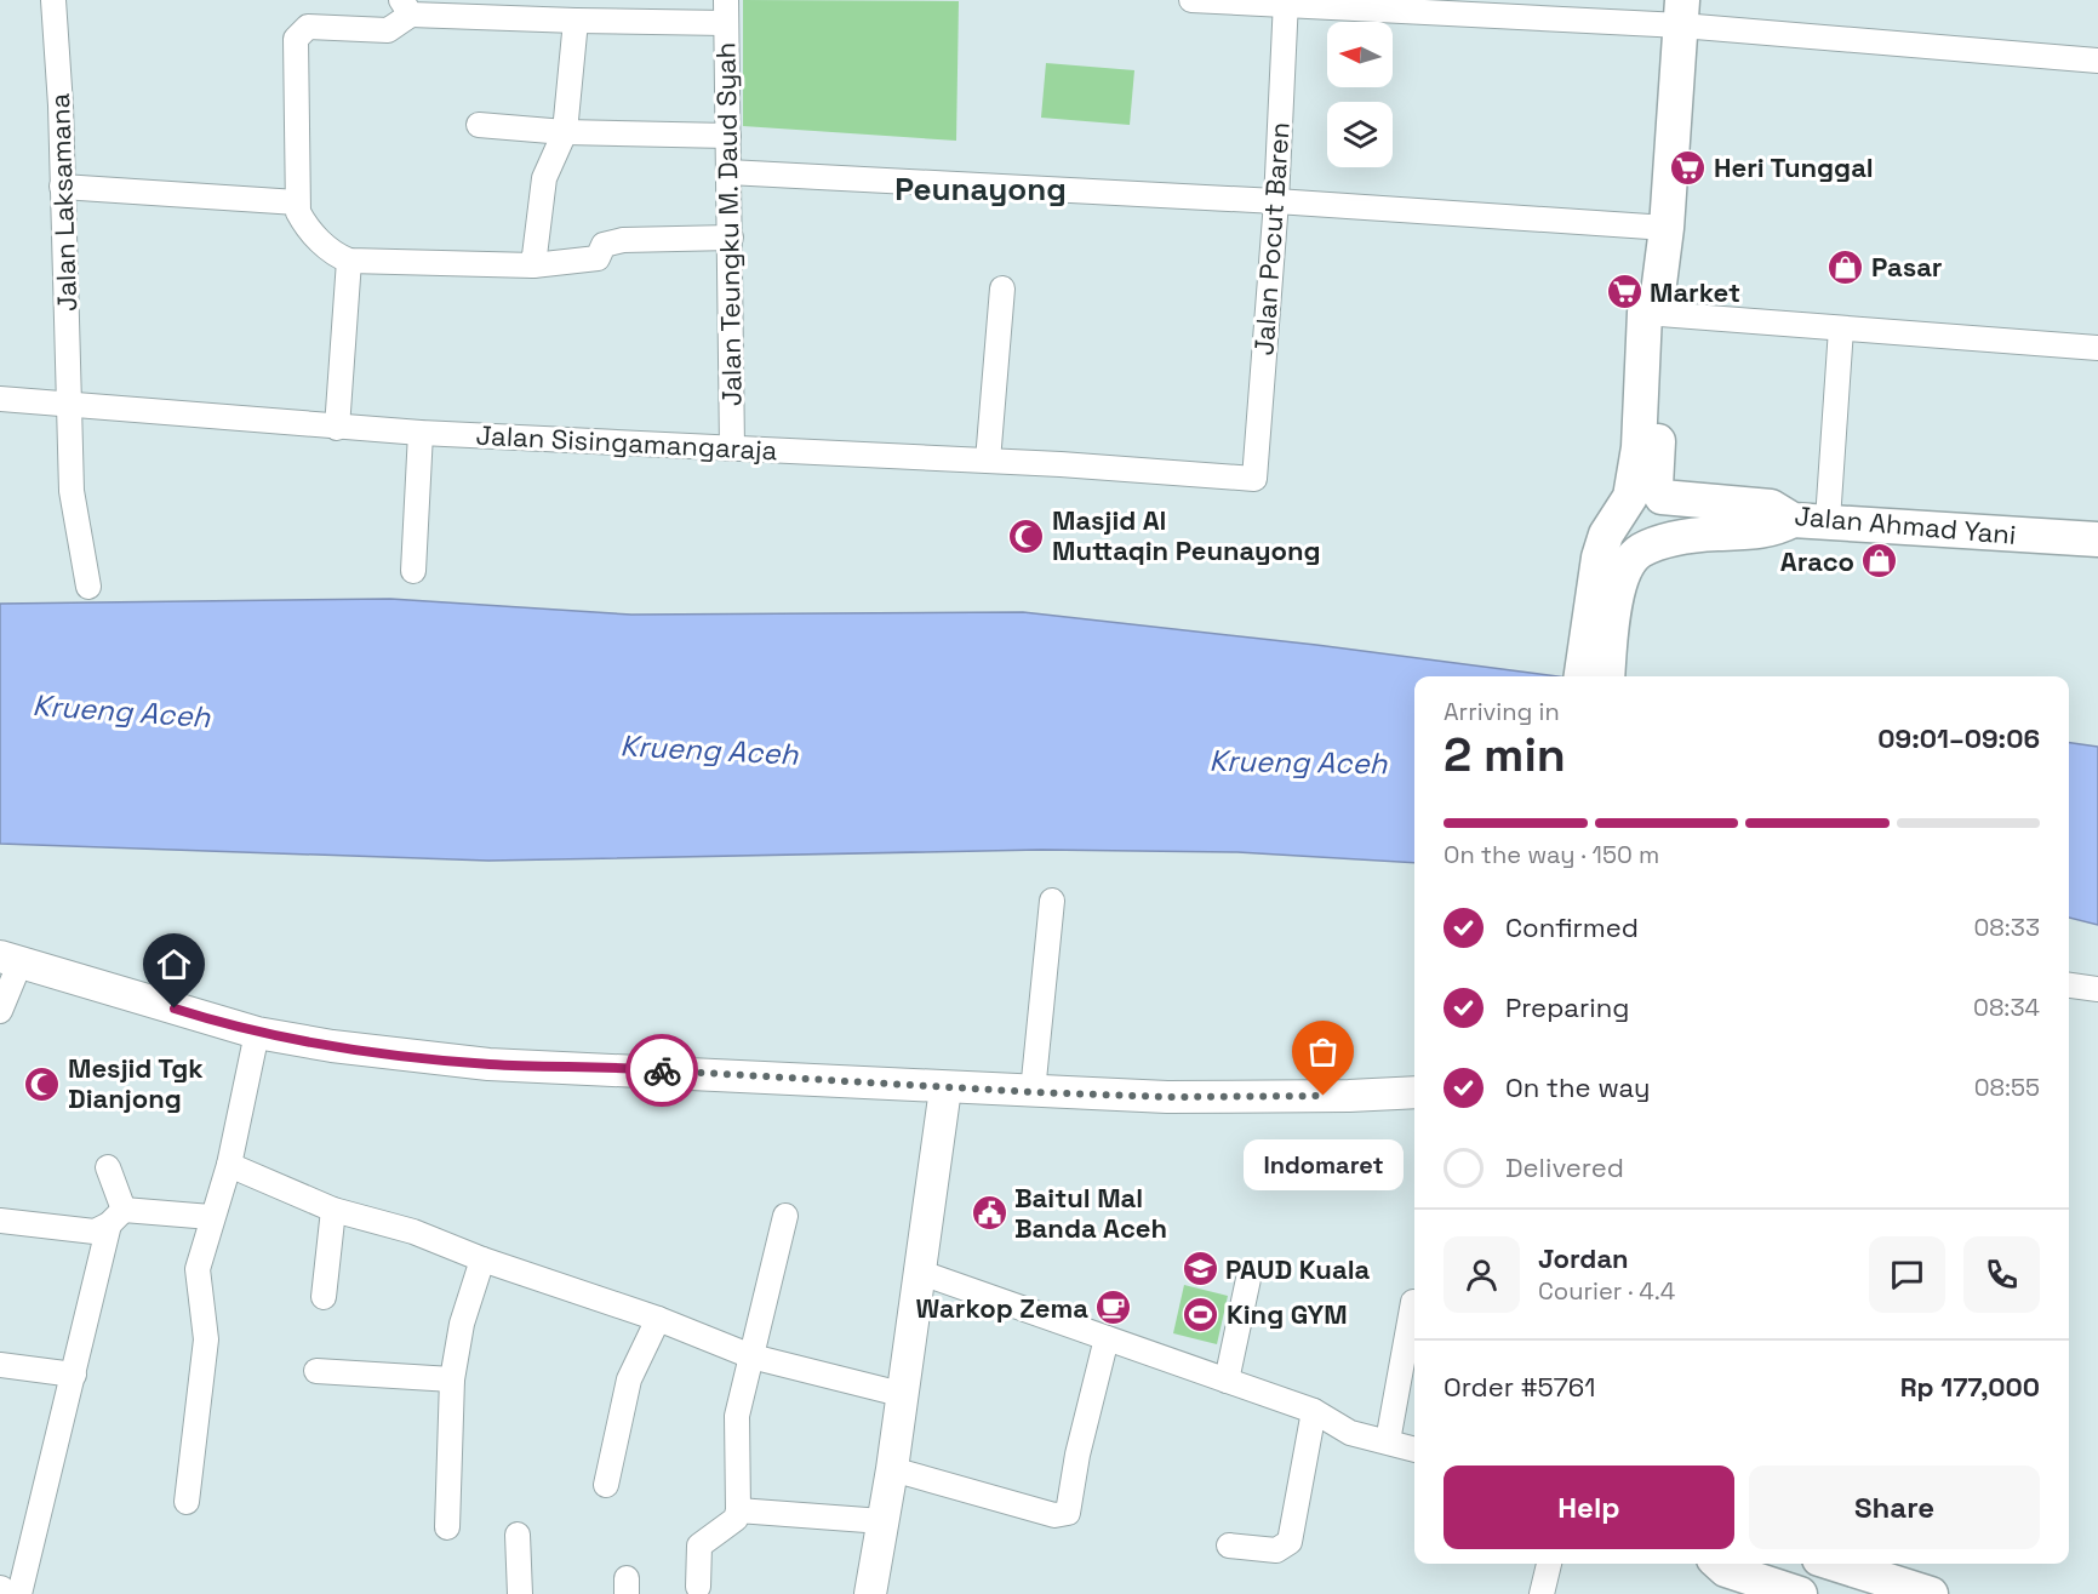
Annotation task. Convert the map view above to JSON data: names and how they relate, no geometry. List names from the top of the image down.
{
  "streets": {
    "main road": ["Jalan Ahmad Yani"],
    "street": [
      "Jalan Laksamana",
      "Jalan Teungku M. Daud Syah",
      "Jalan Pocut Baren",
      "Jalan Sisingamangaraja"
    ]
  },
  "crossings": [
    ["Jalan Laksamana", "Jalan Sisingamangaraja"],
    ["Jalan Teungku M. Daud Syah", "Jalan Sisingamangaraja"],
    ["Jalan Pocut Baren", "Jalan Sisingamangaraja"]
  ],
  "districts": ["Peunayong"],
  "water": ["Krueng Aceh"],
  "places": {
    "supermarket": ["Heri Tunggal", "Market"],
    "shop": ["Pasar", "Araco"],
    "mosque": ["Masjid Al Muttaqin Peunayong", "Mesjid Tgk Dianjong"],
    "other": ["Indomaret"],
    "public building": ["Baitul Mal Banda Aceh"],
    "school or university": ["PAUD Kuala"],
    "cafe": ["Warkop Zema"],
    "sports": ["King GYM"]
  },
  "north": "left",
  "page": {
    "heading": ["2 min", "Arriving in", "09:01–09:06"],
    "panel": [
      "Jordan",
      "Courier · 4.4",
      "Order #5761",
      "Rp 177,000"
    ],
    "bar": "On the way · 150 m",
    "list": [
      ["Confirmed", "08:33"],
      ["Preparing", "08:34"],
      ["On the way", "08:55"],
      "Delivered"
    ],
    "bubble": "Indomaret",
    "buttons": ["Help", "Share"]
  }
}
